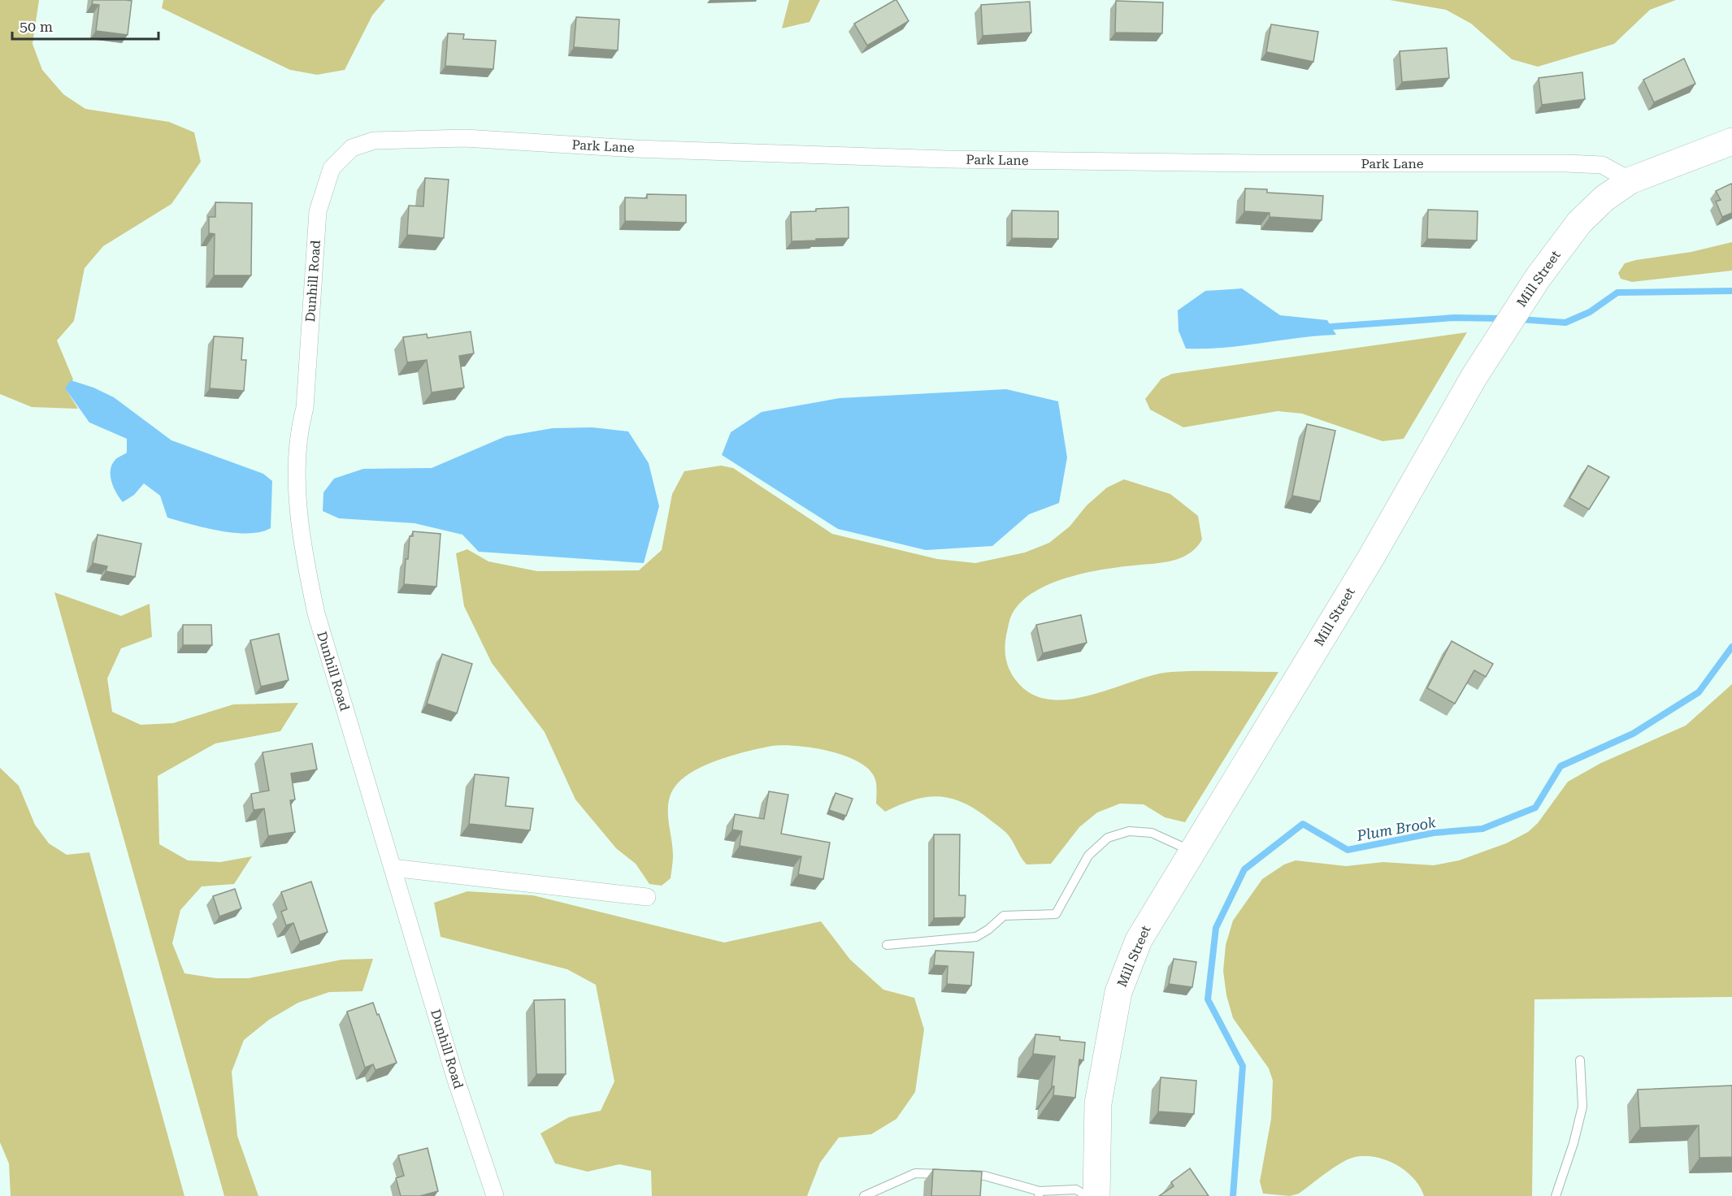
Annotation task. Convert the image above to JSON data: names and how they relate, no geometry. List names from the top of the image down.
{
  "streets": {
    "main road": ["Mill Street"],
    "street": ["Park Lane", "Dunhill Road"]
  },
  "crossings": [
    ["Park Lane", "Mill Street"],
    ["Park Lane", "Dunhill Road"]
  ],
  "water": ["Plum Brook"],
  "scale_bar": "50 m"
}
